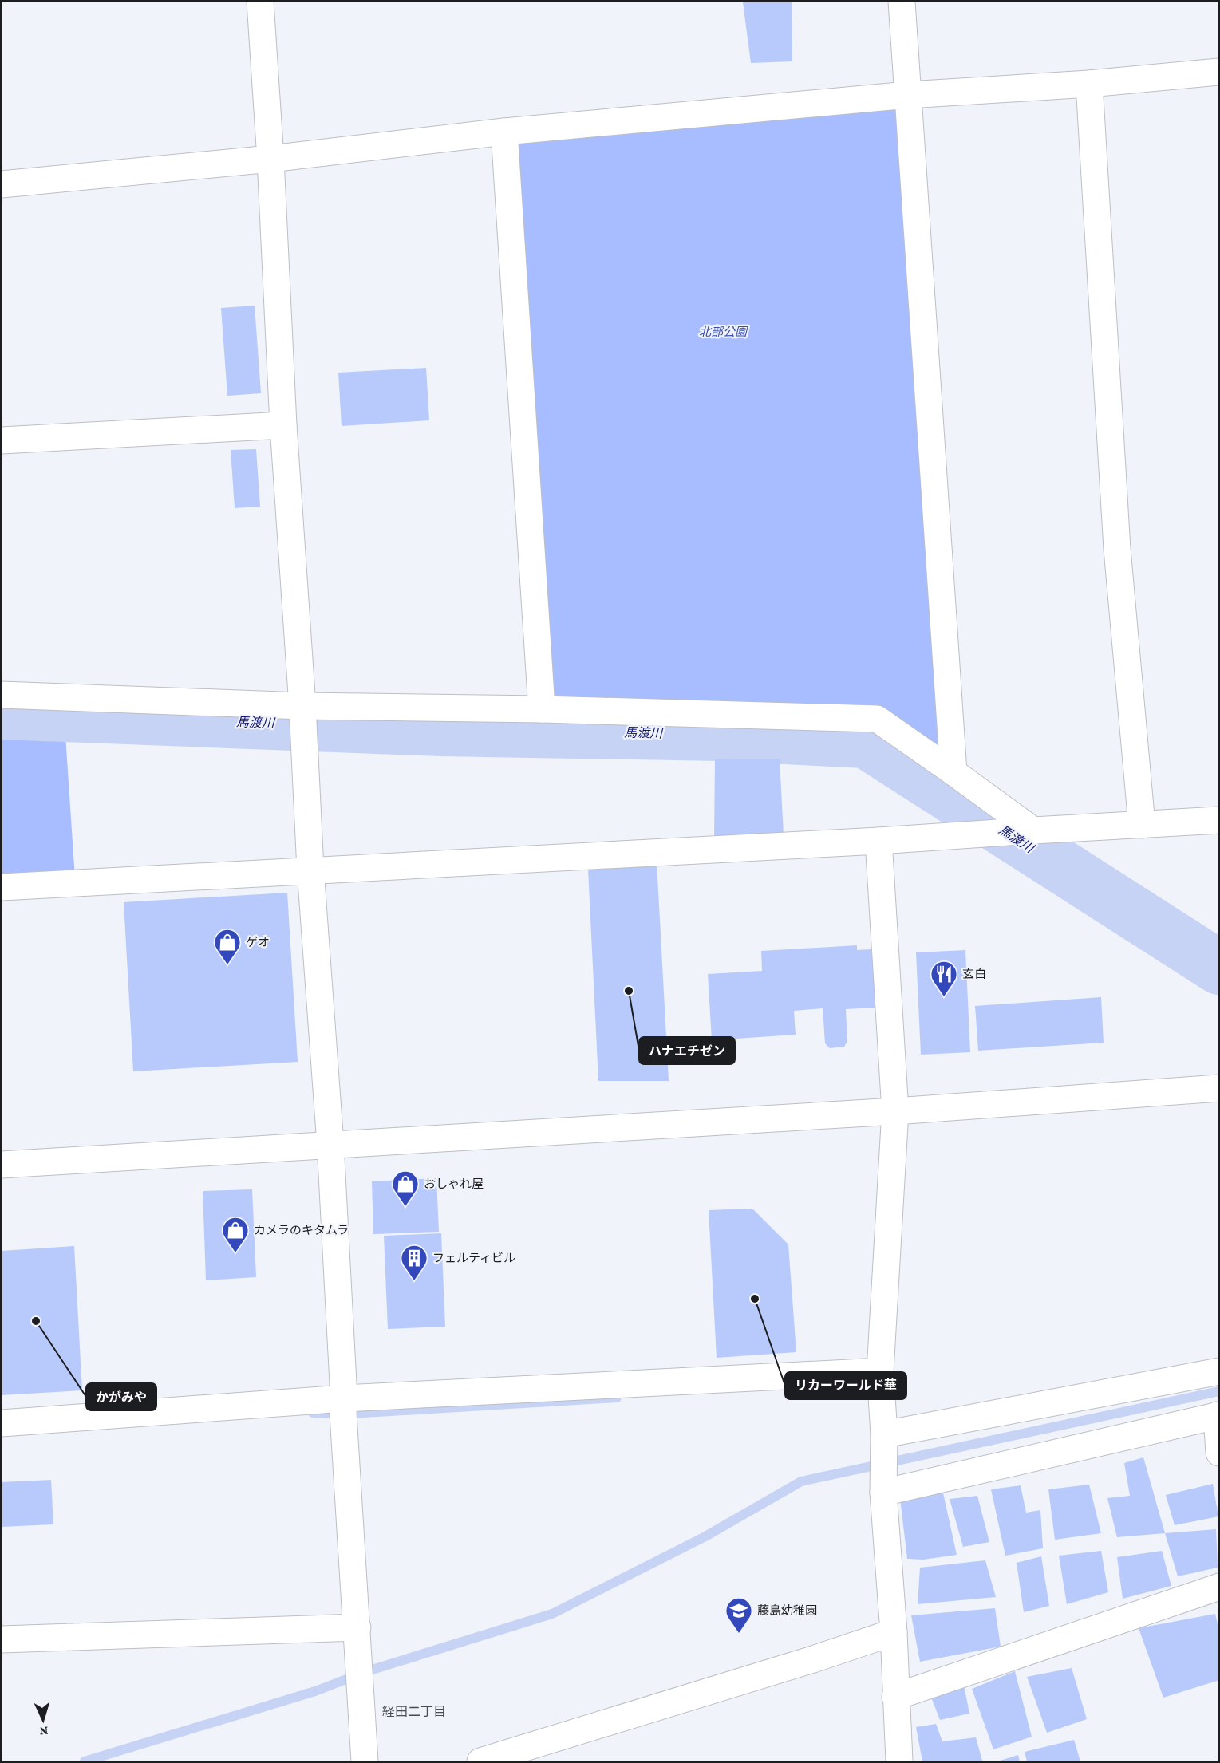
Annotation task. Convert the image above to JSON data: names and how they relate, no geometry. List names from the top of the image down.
{
  "districts": ["経田二丁目"],
  "water": ["馬渡川"],
  "parks": ["北部公園"],
  "places": {
    "shop": ["ゲオ", "おしゃれ屋", "カメラのキタムラ"],
    "other": ["ハナエチゼン", "リカーワールド華", "かがみや"],
    "restaurant": ["玄白"],
    "building": ["フェルティビル"],
    "school or university": ["藤島幼稚園"]
  },
  "north": "bottom"
}
